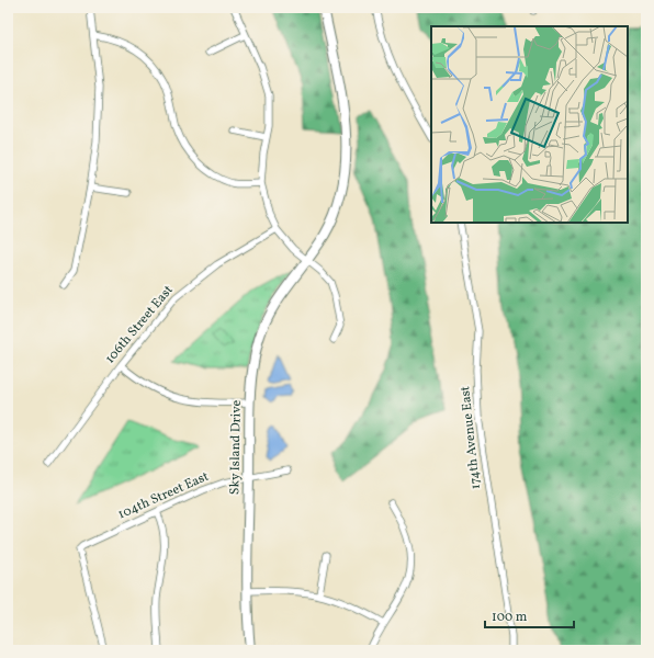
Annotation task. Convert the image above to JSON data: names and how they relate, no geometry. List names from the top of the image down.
{
  "streets": {
    "street": [
      "106th Street East",
      "174th Avenue East",
      "Sky Island Drive",
      "104th Street East"
    ]
  },
  "crossings": [
    ["Sky Island Drive", "104th Street East"]
  ],
  "scale_bar": "100 m"
}
